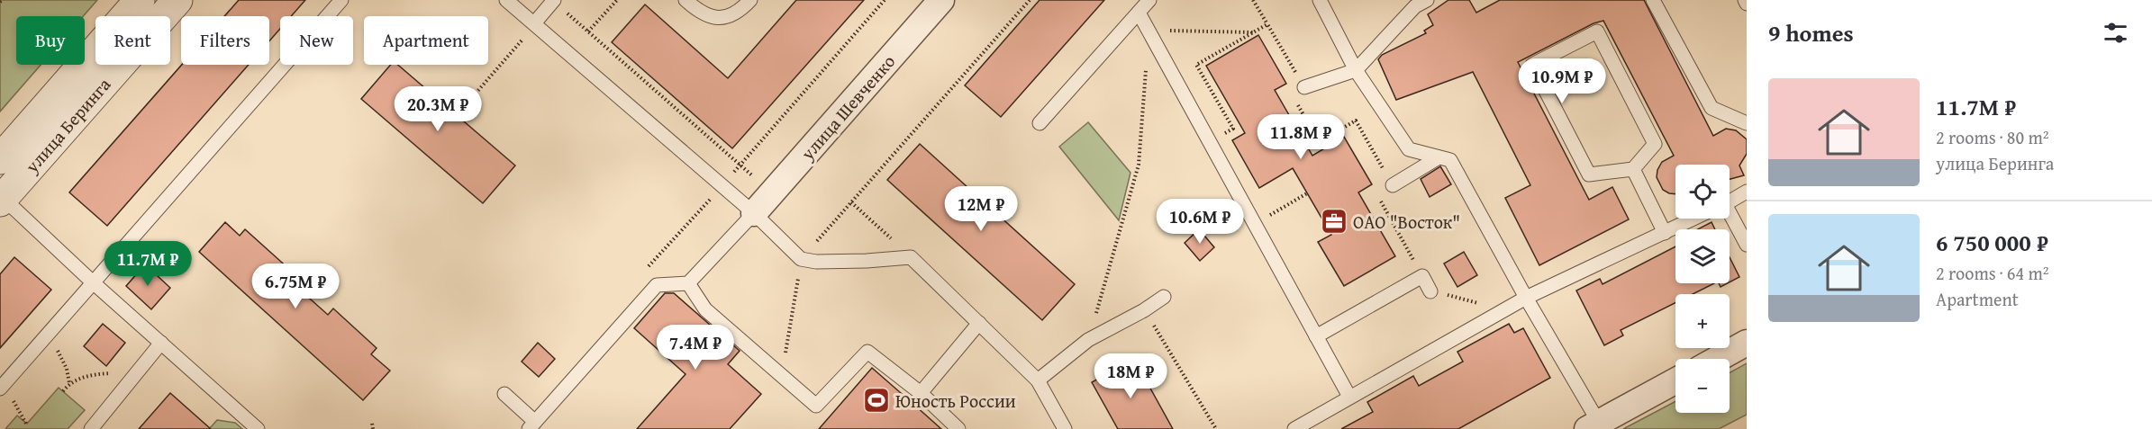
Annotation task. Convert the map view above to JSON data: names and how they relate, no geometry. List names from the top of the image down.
{
  "streets": {
    "street": ["улица Шевченко", "улица Беринга"]
  },
  "places": {
    "office": ["ОАО \"Восток\""],
    "sports": ["Юность России"]
  },
  "page": {
    "heading": "9 homes",
    "chip": [
      "Buy",
      "Rent",
      "Filters",
      "New",
      "Apartment"
    ],
    "price": [
      "10.9M ₽",
      "20.3M ₽",
      "11.8M ₽",
      "12M ₽",
      "10.6M ₽",
      "11.7M ₽",
      "6.75M ₽",
      "7.4M ₽",
      "18M ₽"
    ],
    "list": [
      {
        "name": "11.7M ₽",
        "note": "2 rooms · 80 m² · улица Беринга"
      },
      {
        "name": "6 750 000 ₽",
        "note": "2 rooms · 64 m² · Apartment"
      }
    ],
    "map_buttons": ["+", "−"]
  }
}
